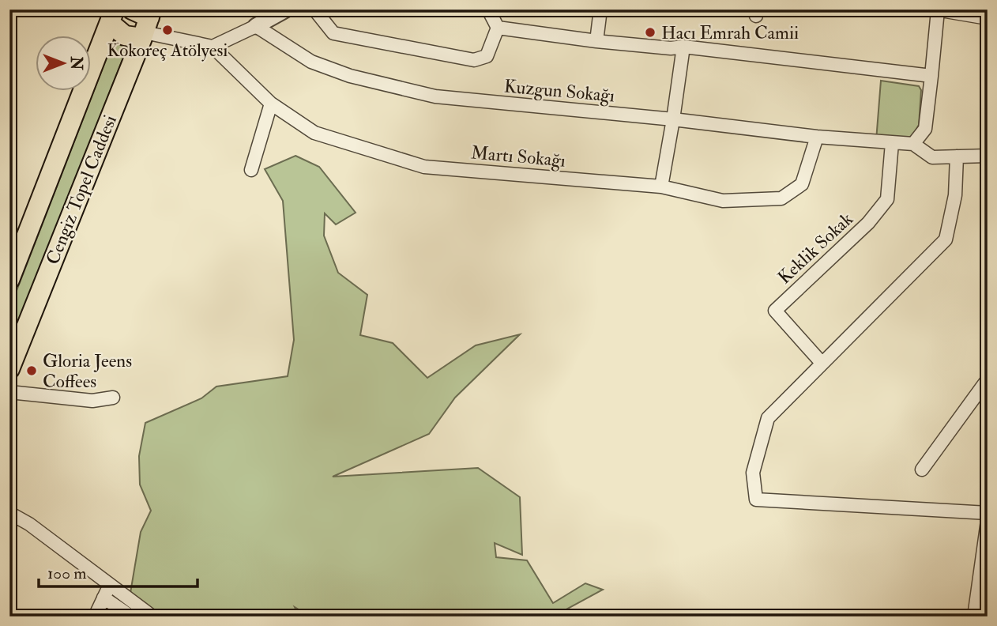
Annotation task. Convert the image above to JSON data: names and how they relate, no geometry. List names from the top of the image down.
{
  "streets": {
    "main road": ["Cengiz Topel Caddesi"],
    "street": ["Kuzgun Sokağı", "Martı Sokağı", "Keklik Sokak"]
  },
  "crossings": [
    ["Kuzgun Sokağı", "Martı Sokağı"],
    ["Kuzgun Sokağı", "Keklik Sokak"]
  ],
  "places": ["Kokoreç Atölyesi", "Hacı Emrah Camii", "Gloria Jeens Coffees"],
  "scale_bar": "100 m",
  "north": "right"
}
